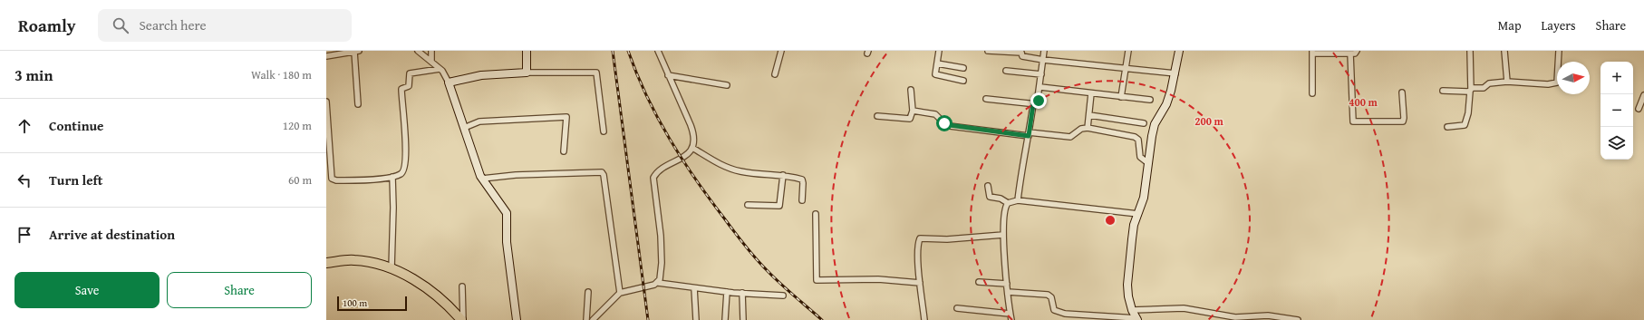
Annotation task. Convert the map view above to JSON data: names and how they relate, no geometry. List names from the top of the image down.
{
  "scale_bar": "100 m",
  "north": "right",
  "page": {
    "header": "Roamly",
    "search": "Search here",
    "nav": ["Map", "Layers", "Share"],
    "heading": ["3 min", "Walk · 180 m"],
    "map_buttons": ["+", "−"],
    "list": [
      ["Continue", "120 m"],
      ["Turn left", "60 m"],
      "Arrive at destination"
    ],
    "buttons": ["Save", "Share"],
    "scale": "100 m"
  },
  "rings": ["400 m", "200 m"]
}
